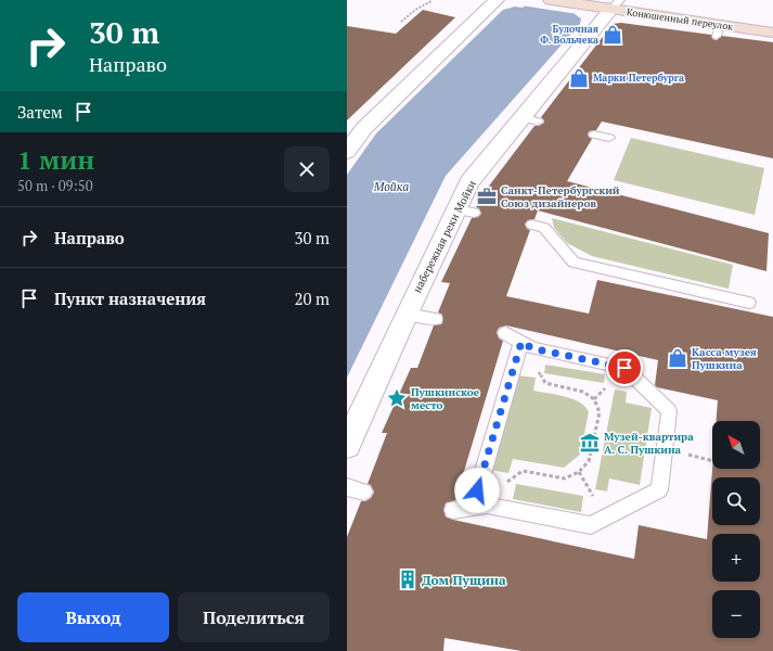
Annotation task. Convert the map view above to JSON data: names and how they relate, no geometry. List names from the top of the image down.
{
  "streets": {
    "street": ["Конюшенный переулок", "набережная реки Мойки"]
  },
  "crossings": [
    ["Конюшенный переулок", "набережная реки Мойки"]
  ],
  "water": ["Мойка"],
  "places": {
    "shop": ["Булочная Ф. Вольчека", "Марки Петербурга", "Касса музея Пушкина"],
    "office": ["Санкт-Петербургский Союз дизайнеров"],
    "place": ["Пушкинское место"],
    "museum": ["Музей-квартира А. С. Пушкина"],
    "building": ["Дом Пущина"]
  },
  "north": "top left",
  "page": {
    "turn": ["30 m", "Направо"],
    "then": "Затем",
    "heading": ["1 мин", "50 m · 09:50"],
    "list": [
      {
        "name": "Направо",
        "value": "30 m"
      },
      {
        "name": "Пункт назначения",
        "value": "20 m"
      }
    ],
    "map_buttons": ["+", "−"],
    "buttons": ["Выход", "Поделиться"]
  }
}
